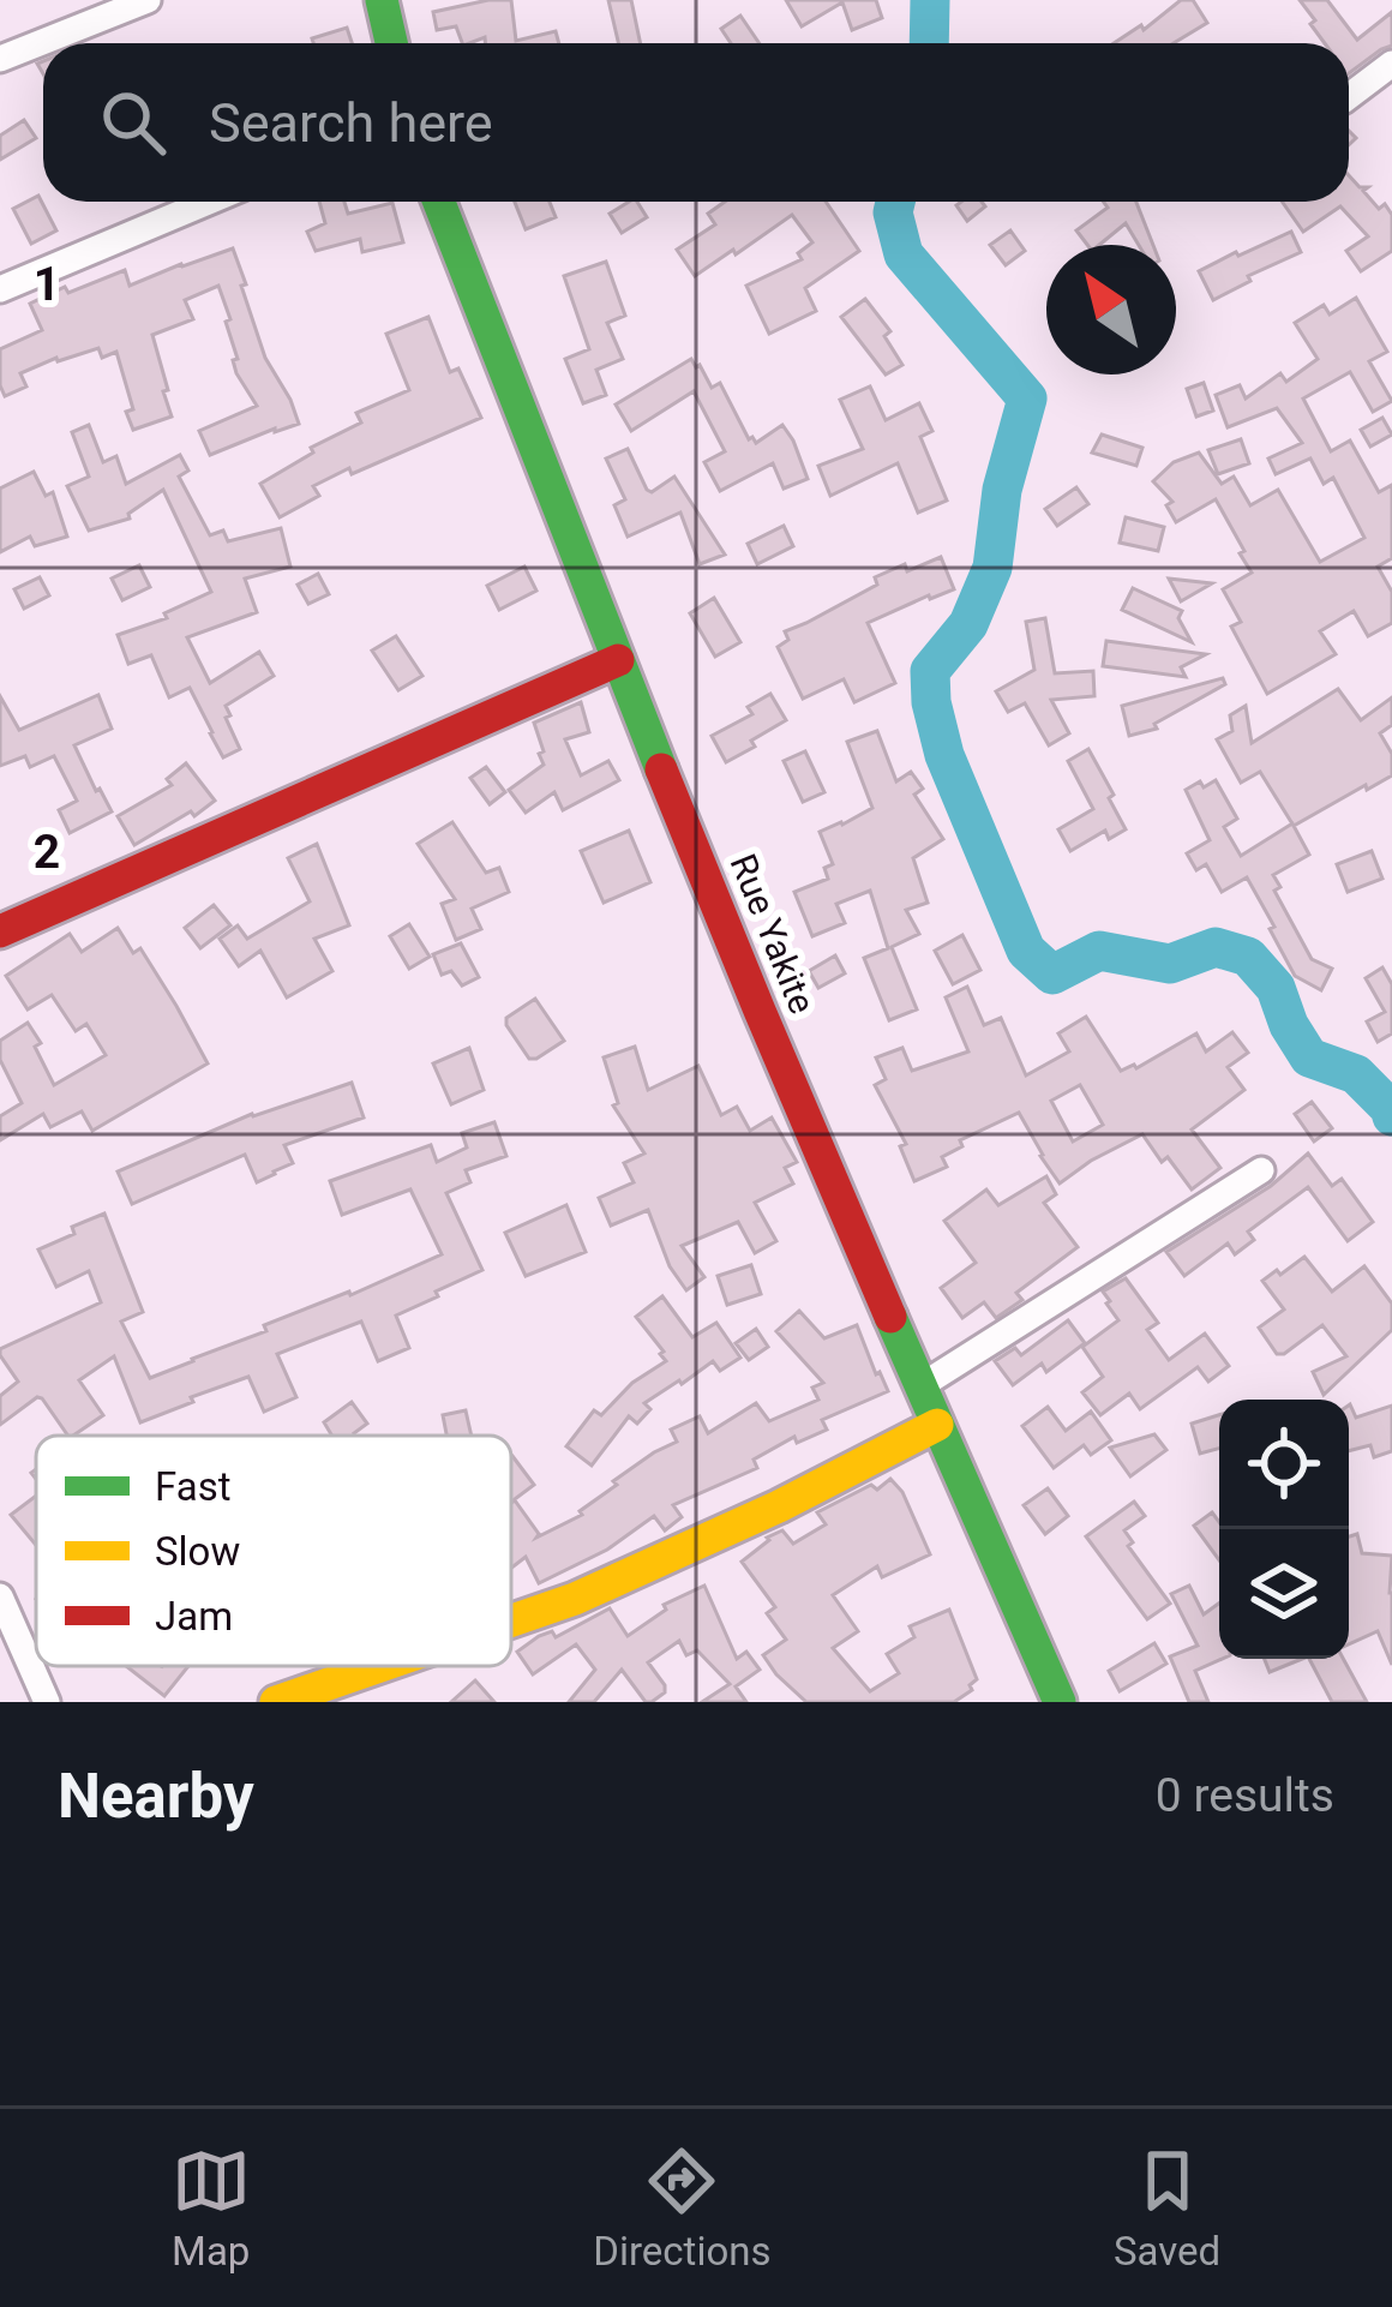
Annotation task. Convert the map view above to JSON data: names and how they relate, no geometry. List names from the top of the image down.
{
  "streets": {
    "main road": ["Rue Yakite"]
  },
  "legend": ["Fast", "Slow", "Jam"],
  "north": "top left",
  "page": {
    "search": "Search here",
    "heading": ["Nearby", "0 results"],
    "nav": ["Map", "Directions", "Saved"]
  },
  "grid": {
    "rows": ["1", "2"]
  }
}
